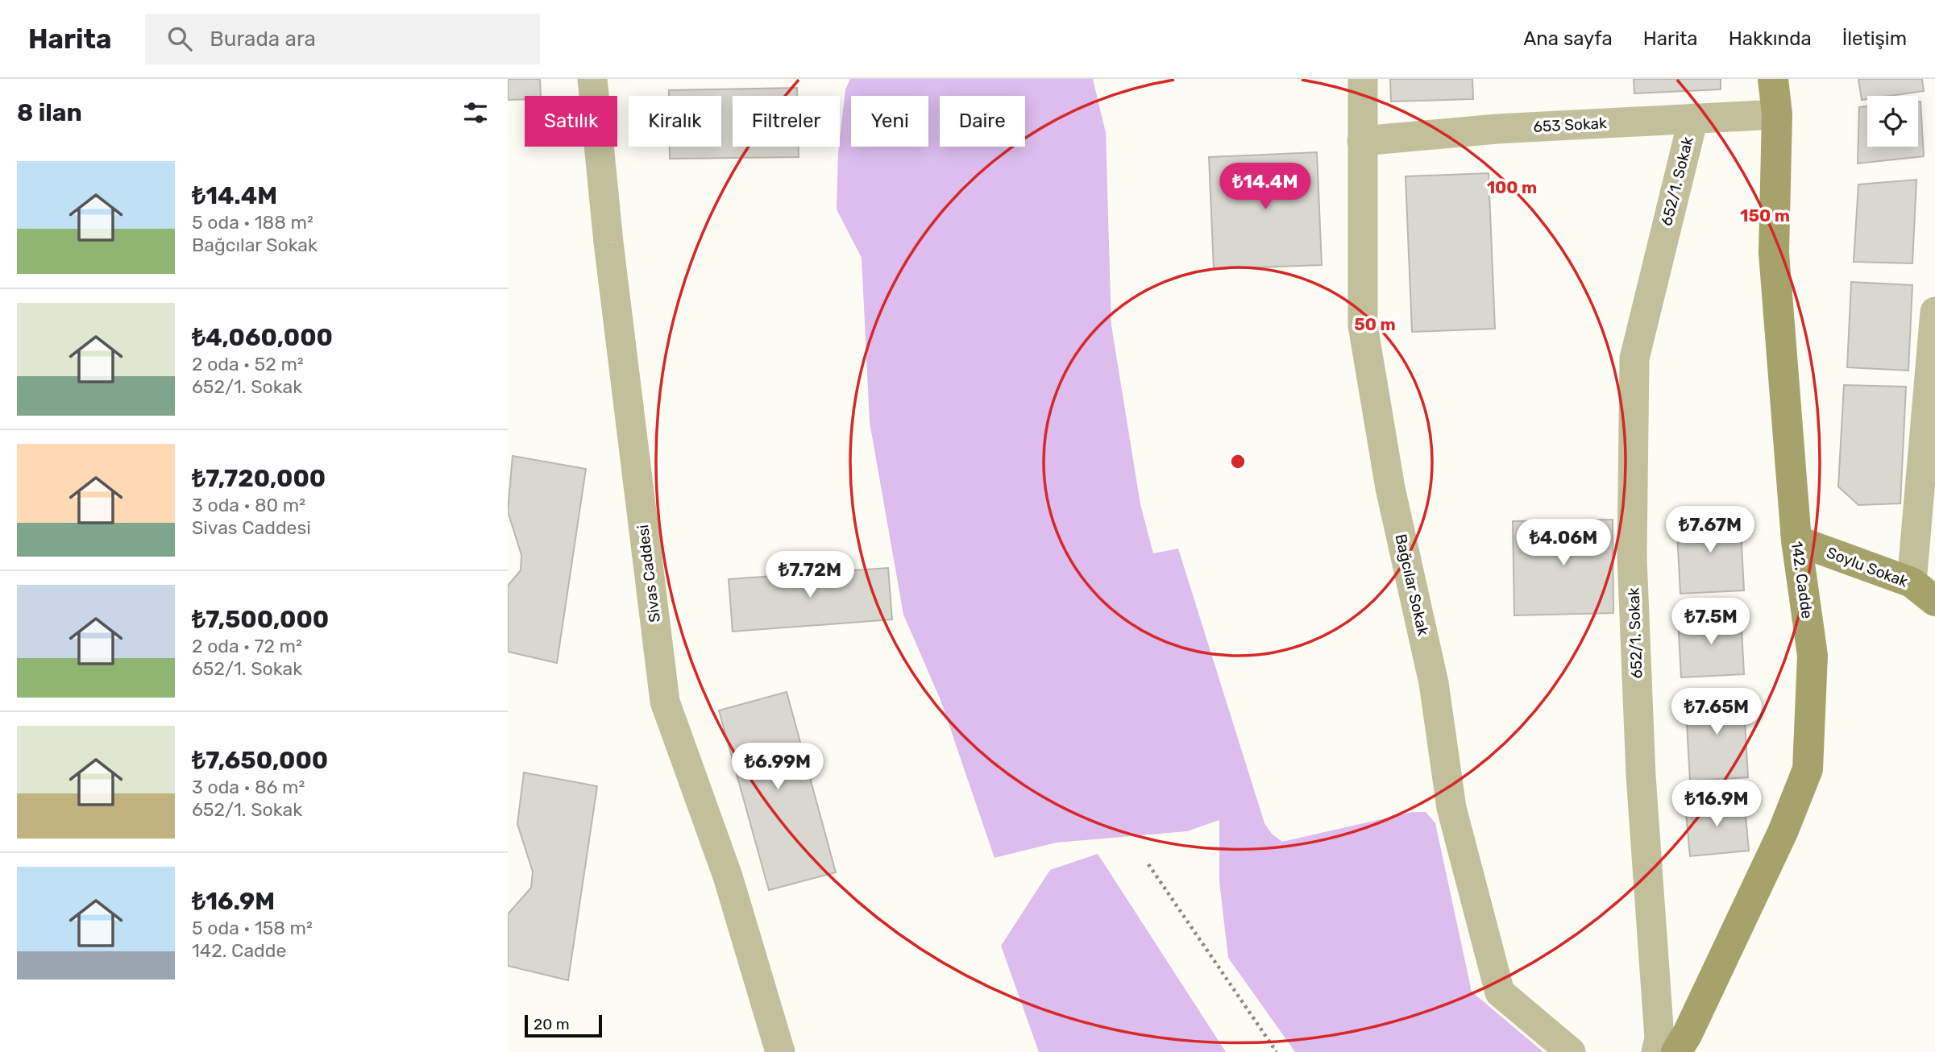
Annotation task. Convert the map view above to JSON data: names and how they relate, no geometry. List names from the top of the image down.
{
  "streets": {
    "street": [
      "653 Sokak",
      "652/1. Sokak",
      "Soylu Sokak",
      "Sivas Caddesi",
      "142. Cadde",
      "Bağcılar Sokak"
    ]
  },
  "crossings": [
    ["653 Sokak", "652/1. Sokak"],
    ["653 Sokak", "142. Cadde"],
    ["653 Sokak", "Bağcılar Sokak"],
    ["Soylu Sokak", "142. Cadde"]
  ],
  "scale_bar": "20 m",
  "page": {
    "header": "Harita",
    "search": "Burada ara",
    "nav": [
      "Ana sayfa",
      "Harita",
      "Hakkında",
      "İletişim"
    ],
    "heading": "8 ilan",
    "chip": [
      "Satılık",
      "Kiralık",
      "Filtreler",
      "Yeni",
      "Daire"
    ],
    "list": [
      {
        "name": "₺14.4M",
        "note": "5 oda · 188 m² · Bağcılar Sokak"
      },
      {
        "name": "₺4,060,000",
        "note": "2 oda · 52 m² · 652/1. Sokak"
      },
      {
        "name": "₺7,720,000",
        "note": "3 oda · 80 m² · Sivas Caddesi"
      },
      {
        "name": "₺7,500,000",
        "note": "2 oda · 72 m² · 652/1. Sokak"
      },
      {
        "name": "₺7,650,000",
        "note": "3 oda · 86 m² · 652/1. Sokak"
      },
      {
        "name": "₺16.9M",
        "note": "5 oda · 158 m² · 142. Cadde"
      }
    ],
    "price": [
      "₺14.4M",
      "₺7.67M",
      "₺4.06M",
      "₺7.72M",
      "₺7.5M",
      "₺7.65M",
      "₺6.99M",
      "₺16.9M"
    ],
    "scale": "20 m"
  },
  "rings": ["100 m", "150 m", "50 m"]
}
